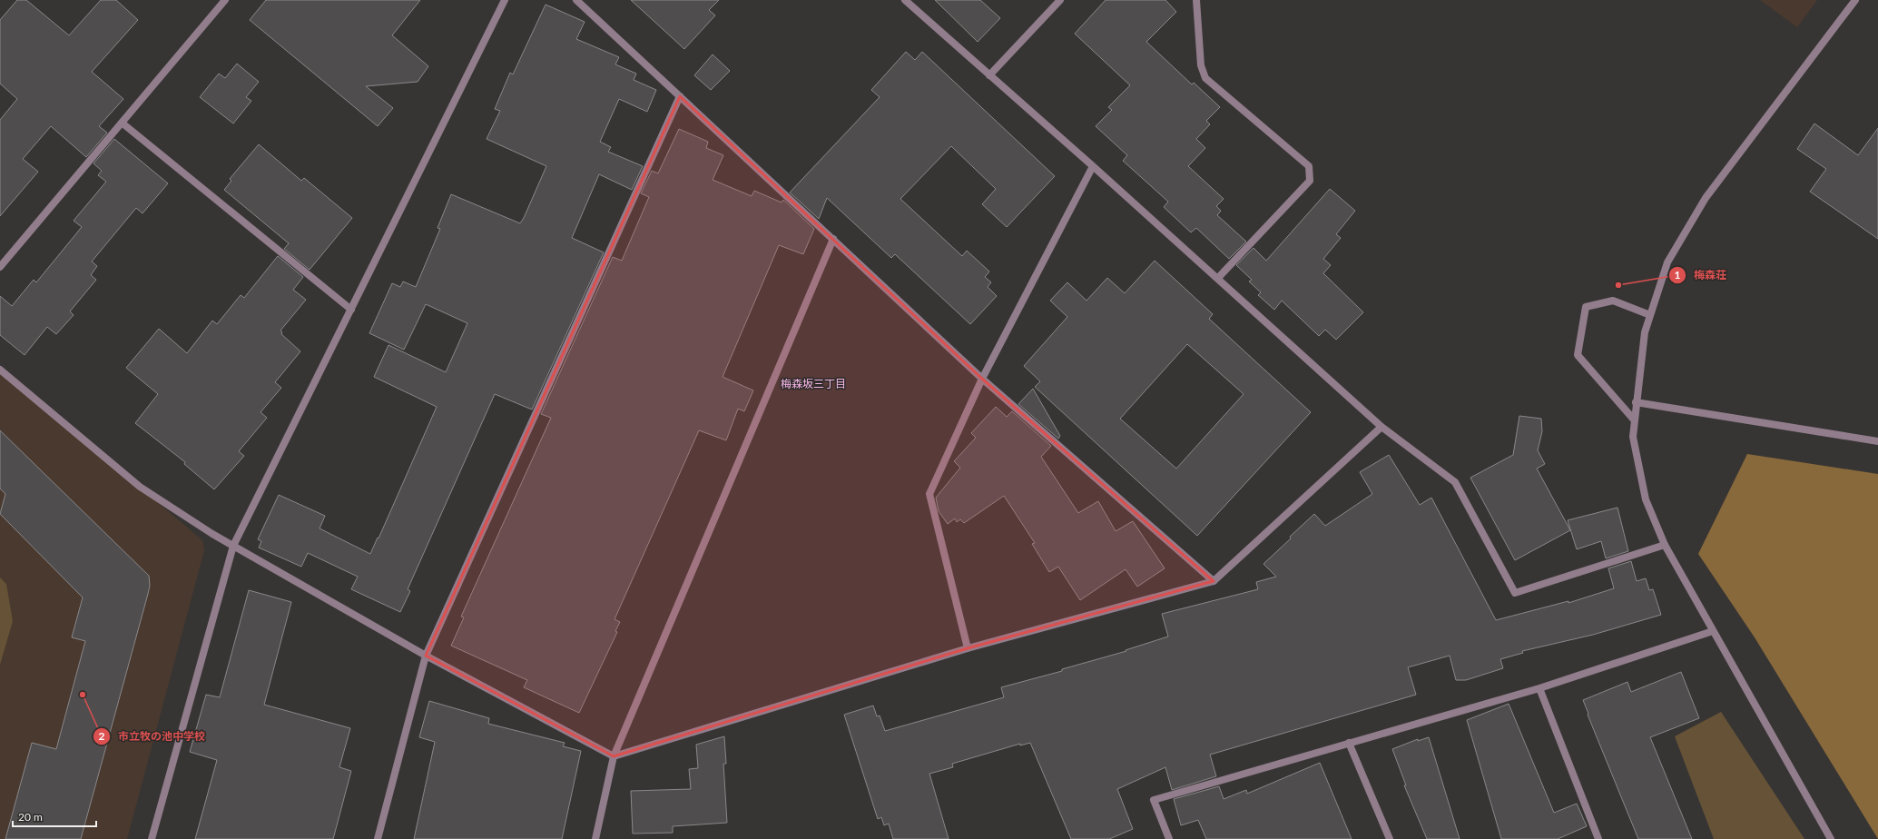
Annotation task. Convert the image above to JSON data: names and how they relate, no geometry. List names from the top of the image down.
{
  "districts": ["梅森坂三丁目"],
  "places": ["梅森荘", "市立牧の池中学校"],
  "scale_bar": "20 m"
}
